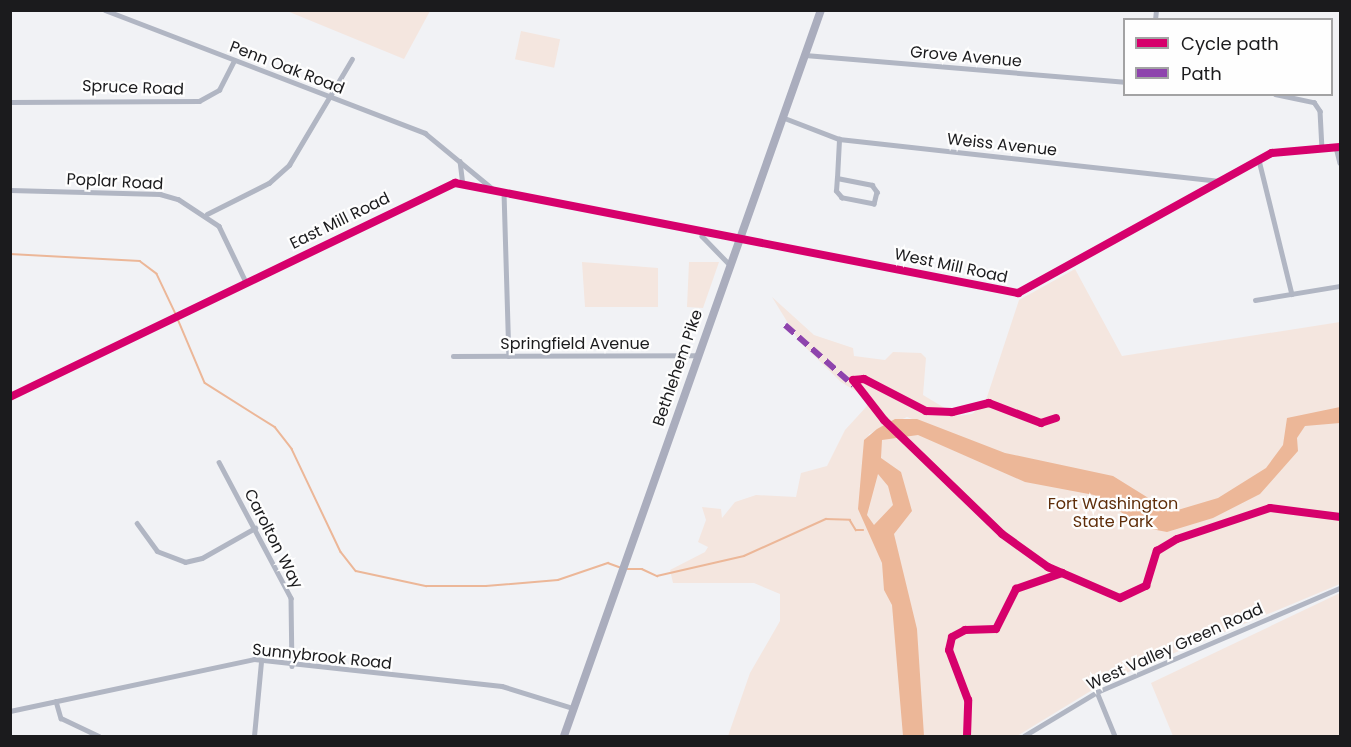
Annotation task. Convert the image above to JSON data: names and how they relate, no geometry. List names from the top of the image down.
{
  "streets": {
    "main road": ["Bethlehem Pike"],
    "street": [
      "Grove Avenue",
      "Penn Oak Road",
      "Spruce Road",
      "Weiss Avenue",
      "Poplar Road",
      "East Mill Road",
      "West Mill Road",
      "Springfield Avenue",
      "Carolton Way",
      "West Valley Green Road",
      "Sunnybrook Road"
    ]
  },
  "crossings": [
    ["Grove Avenue", "Bethlehem Pike"],
    ["Penn Oak Road", "Spruce Road"],
    ["Penn Oak Road", "East Mill Road"],
    ["Weiss Avenue", "West Mill Road"],
    ["Weiss Avenue", "Bethlehem Pike"],
    ["East Mill Road", "West Mill Road"],
    ["West Mill Road", "Bethlehem Pike"],
    ["Springfield Avenue", "Bethlehem Pike"],
    ["Bethlehem Pike", "Sunnybrook Road"],
    ["Carolton Way", "Sunnybrook Road"]
  ],
  "parks": ["Fort Washington State Park"],
  "legend": ["Cycle path", "Path"]
}
